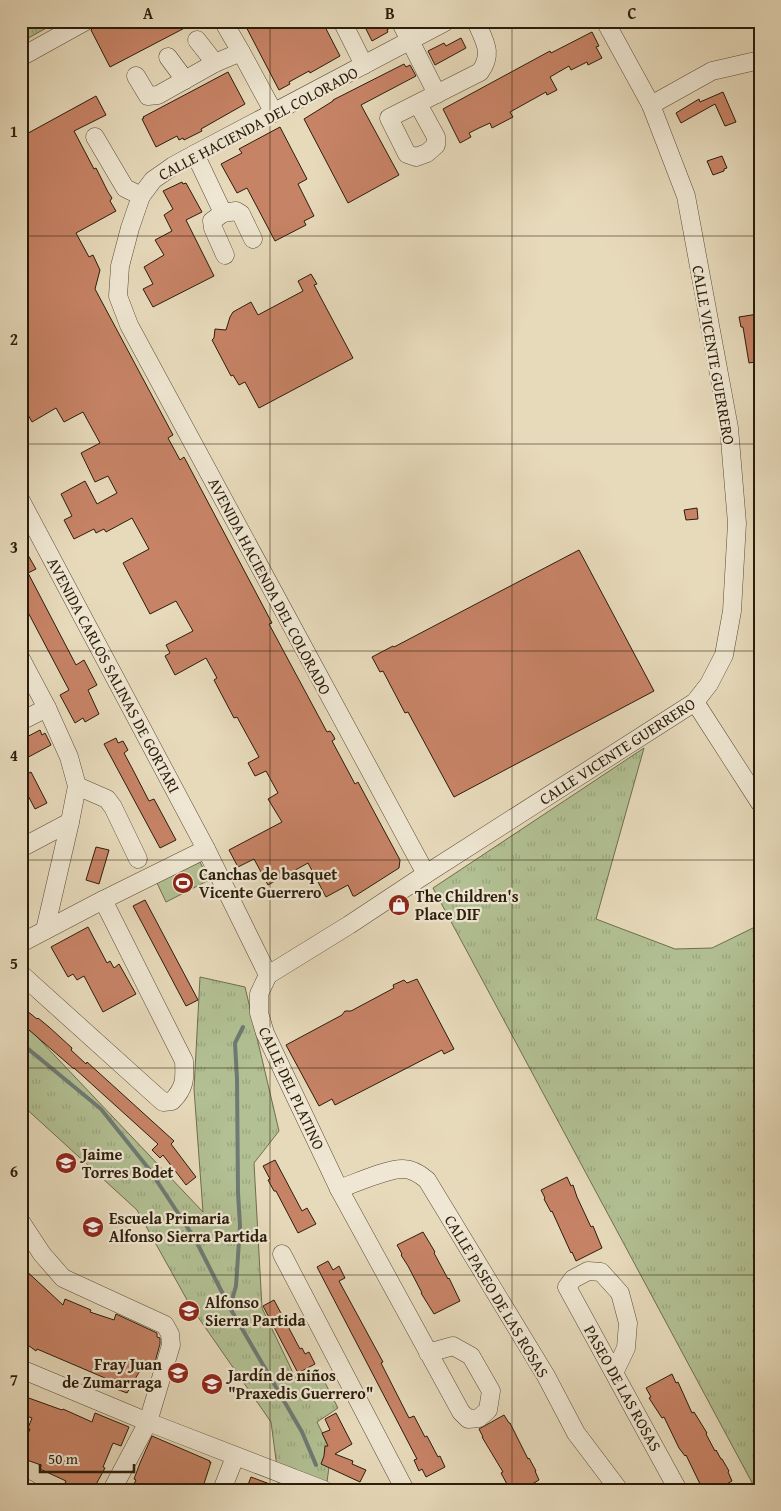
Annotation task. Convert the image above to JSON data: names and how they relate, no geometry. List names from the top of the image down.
{
  "streets": {
    "street": [
      "CALLE HACIENDA DEL COLORADO",
      "CALLE VICENTE GUERRERO",
      "AVENIDA HACIENDA DEL COLORADO",
      "AVENIDA CARLOS SALINAS DE GORTARI",
      "CALLE DEL PLATINO",
      "CALLE PASEO DE LAS ROSAS",
      "PASEO DE LAS ROSAS"
    ]
  },
  "crossings": [
    ["CALLE HACIENDA DEL COLORADO", "AVENIDA HACIENDA DEL COLORADO"],
    ["CALLE VICENTE GUERRERO", "AVENIDA HACIENDA DEL COLORADO"],
    ["CALLE VICENTE GUERRERO", "CALLE DEL PLATINO"],
    ["CALLE DEL PLATINO", "CALLE PASEO DE LAS ROSAS"]
  ],
  "places": {
    "sports": ["Canchas de basquet Vicente Guerrero"],
    "shop": ["The Children's Place DIF"],
    "school or university": [
      "Jaime Torres Bodet",
      "Escuela Primaria Alfonso Sierra Partida",
      "Alfonso Sierra Partida",
      "Fray Juan de Zumarraga",
      "Jardín de niños \"Praxedis Guerrero\""
    ]
  },
  "scale_bar": "50 m",
  "grid": {
    "columns": ["A", "B", "C"],
    "rows": [
      "1",
      "2",
      "3",
      "4",
      "5",
      "6",
      "7"
    ]
  }
}
